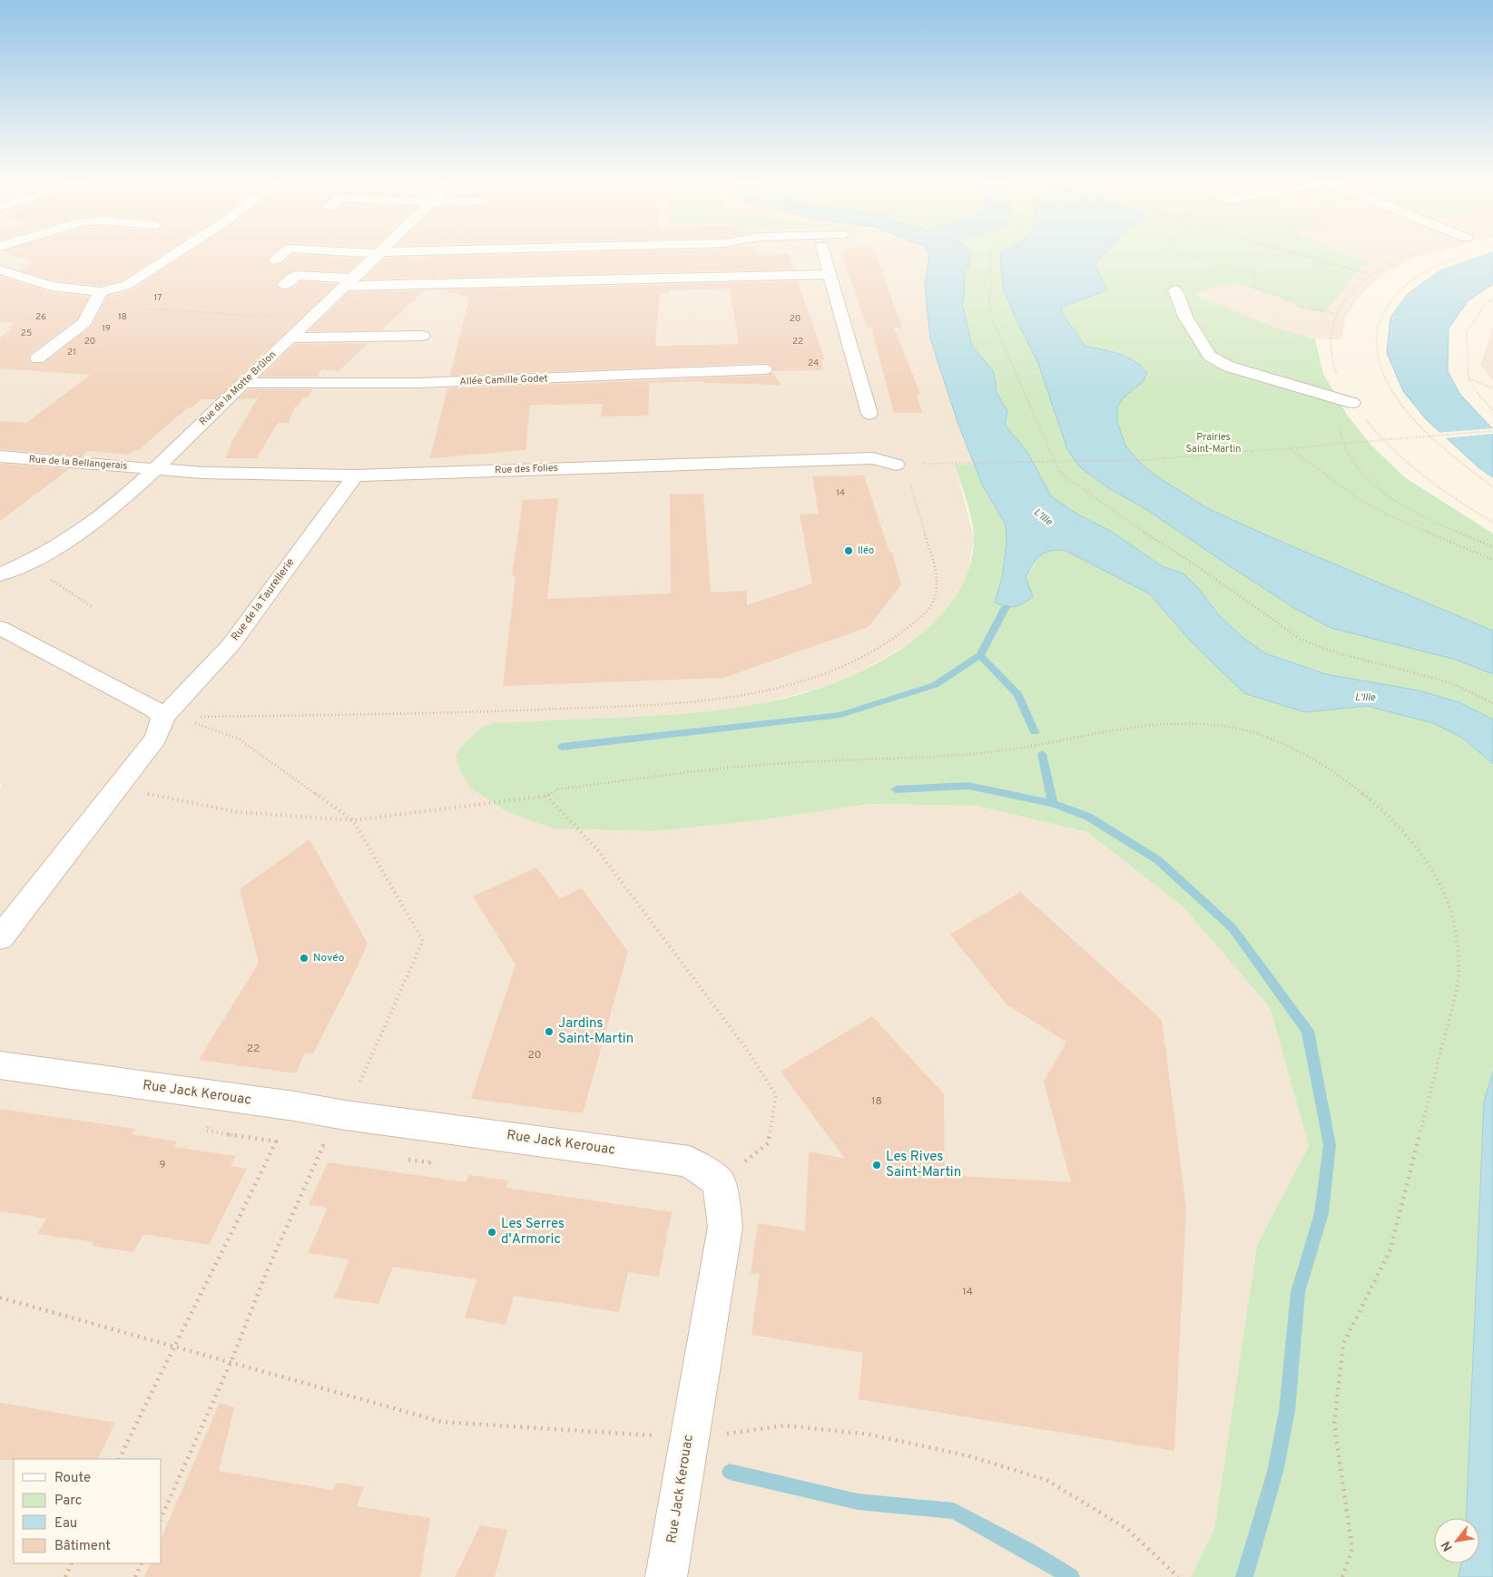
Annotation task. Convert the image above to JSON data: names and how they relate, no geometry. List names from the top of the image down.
{
  "streets": {
    "street": [
      "Allée Camille Godet",
      "Rue de la Motte Brûlon",
      "Rue de la Bellangerais",
      "Rue des Folies",
      "Rue de la Taurellerie",
      "Rue Jack Kerouac"
    ]
  },
  "crossings": [
    ["Allée Camille Godet", "Rue de la Motte Brûlon"],
    ["Rue de la Motte Brûlon", "Rue de la Bellangerais"],
    ["Rue de la Motte Brûlon", "Rue des Folies"],
    ["Rue de la Bellangerais", "Rue des Folies"],
    ["Rue des Folies", "Rue de la Taurellerie"]
  ],
  "water": ["L'Ille"],
  "parks": ["Prairies Saint-Martin"],
  "places": [
    "Iléo",
    "Novéo",
    "Jardins Saint-Martin",
    "Les Rives Saint-Martin",
    "Les Serres d'Armoric"
  ],
  "house_numbers": [
    "17",
    "26",
    "18",
    "20",
    "19",
    "25",
    "20",
    "22",
    "21",
    "24",
    "14",
    "22",
    "20",
    "18",
    "9",
    "14"
  ],
  "legend": [
    "Route",
    "Parc",
    "Eau",
    "Bâtiment"
  ],
  "north": "bottom left"
}
